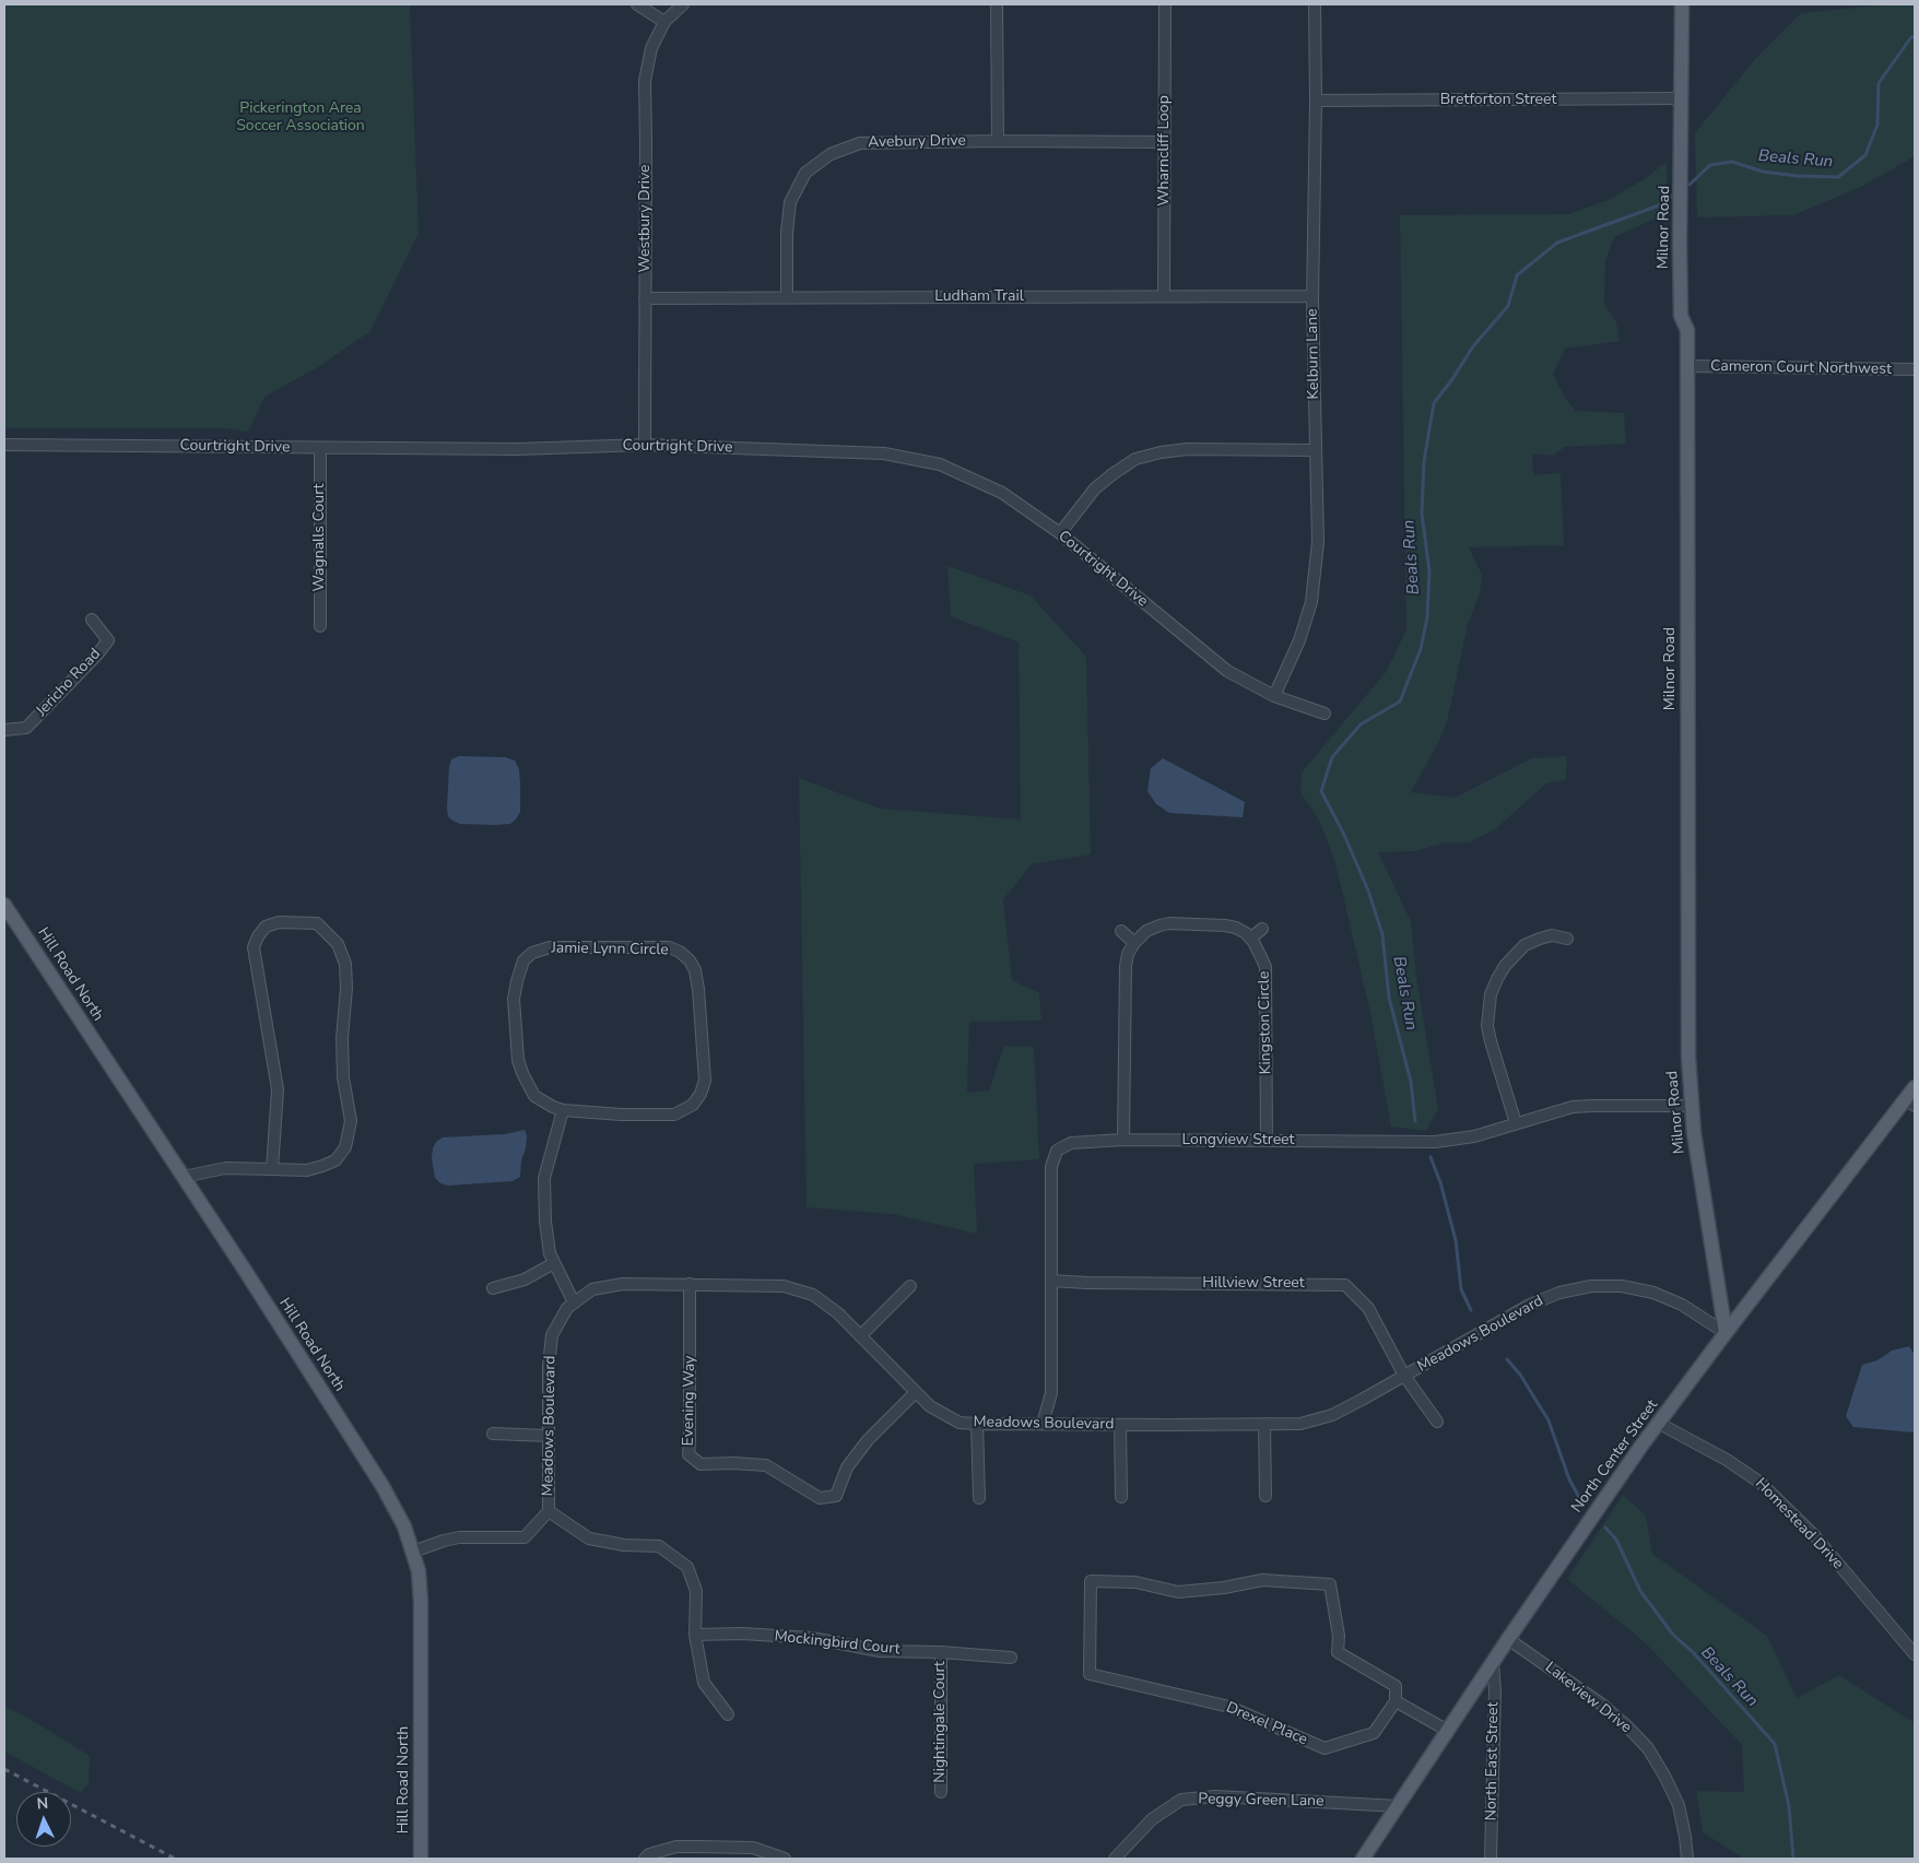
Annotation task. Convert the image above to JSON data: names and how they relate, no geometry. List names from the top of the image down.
{
  "streets": {
    "main road": ["Milnor Road", "Hill Road North", "North Center Street"],
    "street": [
      "Bretforton Street",
      "Avebury Drive",
      "Wharncliff Loop",
      "Westbury Drive",
      "Ludham Trail",
      "Kelburn Lane",
      "Cameron Court Northwest",
      "Courtright Drive",
      "Wagnalls Court",
      "Jericho Road",
      "Jamie Lynn Circle",
      "Kingston Circle",
      "Longview Street",
      "Hillview Street",
      "Meadows Boulevard",
      "Evening Way",
      "Homestead Drive",
      "Mockingbird Court",
      "Lakeview Drive",
      "Nightingale Court",
      "Drexel Place",
      "North East Street",
      "Peggy Green Lane"
    ]
  },
  "crossings": [
    ["Bretforton Street", "Milnor Road"],
    ["Bretforton Street", "Kelburn Lane"],
    ["Avebury Drive", "Wharncliff Loop"],
    ["Avebury Drive", "Ludham Trail"],
    ["Wharncliff Loop", "Ludham Trail"],
    ["Westbury Drive", "Ludham Trail"],
    ["Westbury Drive", "Courtright Drive"],
    ["Milnor Road", "Cameron Court Northwest"],
    ["Milnor Road", "Longview Street"],
    ["Milnor Road", "Meadows Boulevard"],
    ["Milnor Road", "North Center Street"],
    ["Ludham Trail", "Kelburn Lane"],
    ["Kelburn Lane", "Courtright Drive"],
    ["Courtright Drive", "Wagnalls Court"],
    ["Hill Road North", "Meadows Boulevard"],
    ["Kingston Circle", "Longview Street"],
    ["Longview Street", "Hillview Street"],
    ["Longview Street", "Meadows Boulevard"],
    ["Hillview Street", "Meadows Boulevard"],
    ["Meadows Boulevard", "Evening Way"],
    ["Meadows Boulevard", "North Center Street"],
    ["North Center Street", "Homestead Drive"],
    ["North Center Street", "Lakeview Drive"],
    ["North Center Street", "North East Street"],
    ["North Center Street", "Peggy Green Lane"],
    ["Mockingbird Court", "Nightingale Court"]
  ],
  "water": ["Beals Run"],
  "parks": ["Pickerington Area Soccer Association"],
  "north": "top"
}
